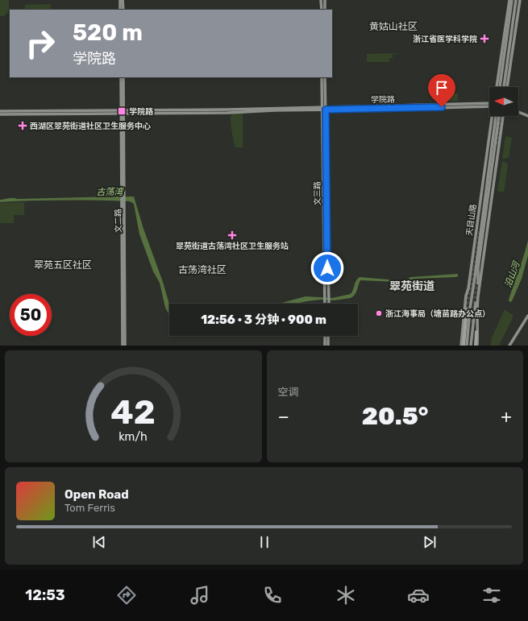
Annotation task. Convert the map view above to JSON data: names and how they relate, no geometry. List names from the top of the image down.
{
  "streets": {
    "main road": [
      "学院路",
      "文三路",
      "天目山路",
      "文二路"
    ]
  },
  "crossings": [
    ["学院路", "文三路"],
    ["学院路", "文二路"]
  ],
  "districts": [
    "黄姑山社区",
    "翠苑五区社区",
    "古荡湾社区",
    "翠苑街道"
  ],
  "water": ["古荡湾", "沿山河"],
  "places": {
    "health": ["浙江省医学科学院", "西湖区翠苑街道社区卫生服务中心", "翠苑街道古荡湾社区卫生服务站"],
    "transit": ["学院路"],
    "other": ["浙江海事局（塘苗路办公点）"]
  },
  "north": "left",
  "page": {
    "turn": ["520 m", "学院路"],
    "limit": "50",
    "trip": "12:56 · 3 分钟 · 900 m",
    "tile": "空调",
    "heat": ["−", "20.5°", "+"],
    "song": ["Open Road", "Tom Ferris"],
    "tabs": "12:53",
    "gauge": ["42", "km/h"]
  }
}
